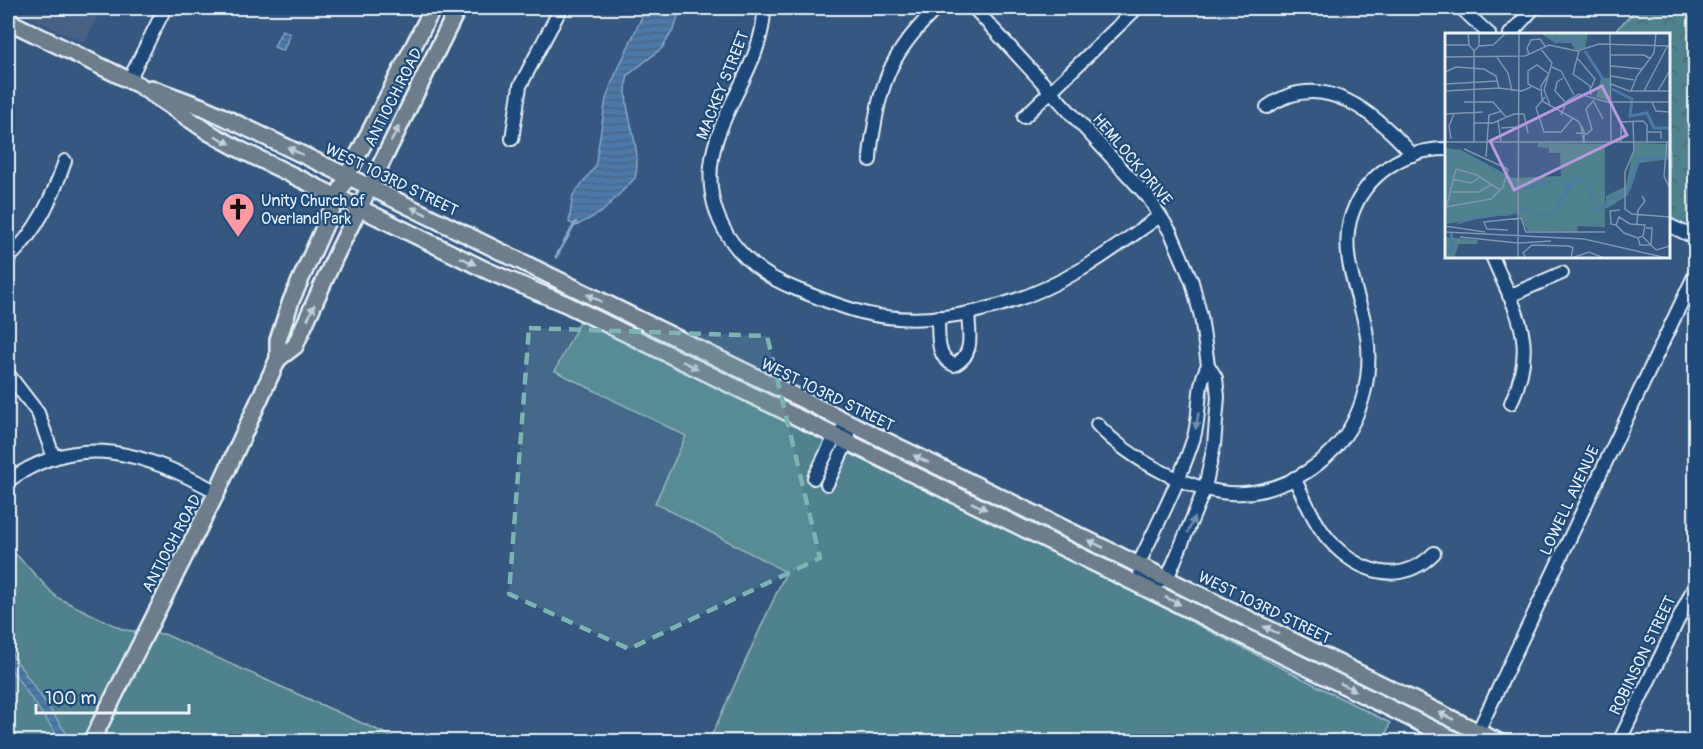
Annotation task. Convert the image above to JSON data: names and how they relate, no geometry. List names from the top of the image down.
{
  "streets": {
    "main road": ["ANTIOCH ROAD", "WEST 103RD STREET"],
    "street": [
      "MACKEY STREET",
      "HEMLOCK DRIVE",
      "LOWELL AVENUE",
      "ROBINSON STREET"
    ]
  },
  "crossings": [
    ["MACKEY STREET", "HEMLOCK DRIVE"],
    ["ANTIOCH ROAD", "WEST 103RD STREET"],
    ["HEMLOCK DRIVE", "WEST 103RD STREET"],
    ["WEST 103RD STREET", "LOWELL AVENUE"]
  ],
  "places": {
    "church": ["Unity Church of Overland Park"]
  },
  "scale_bar": "100 m"
}
